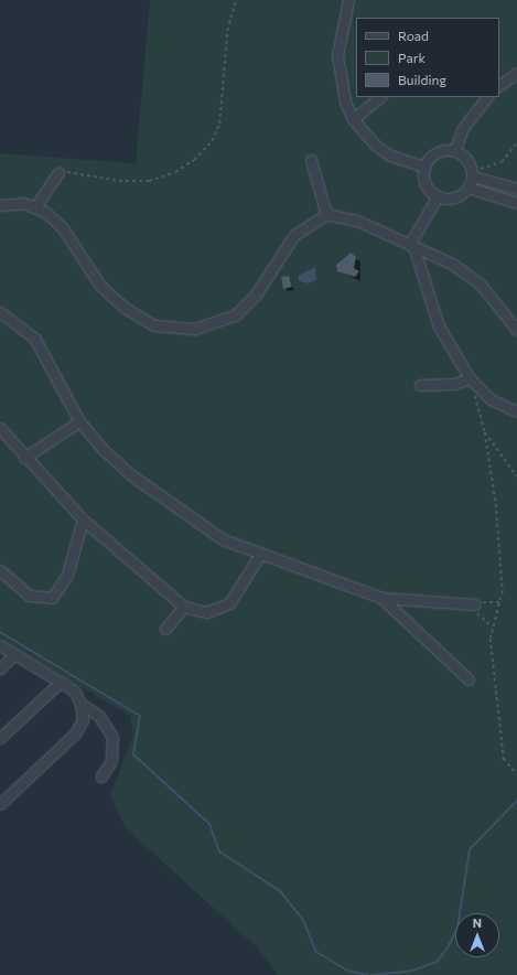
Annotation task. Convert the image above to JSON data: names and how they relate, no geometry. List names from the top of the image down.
{
  "legend": ["Road", "Park", "Building"],
  "north": "top"
}
